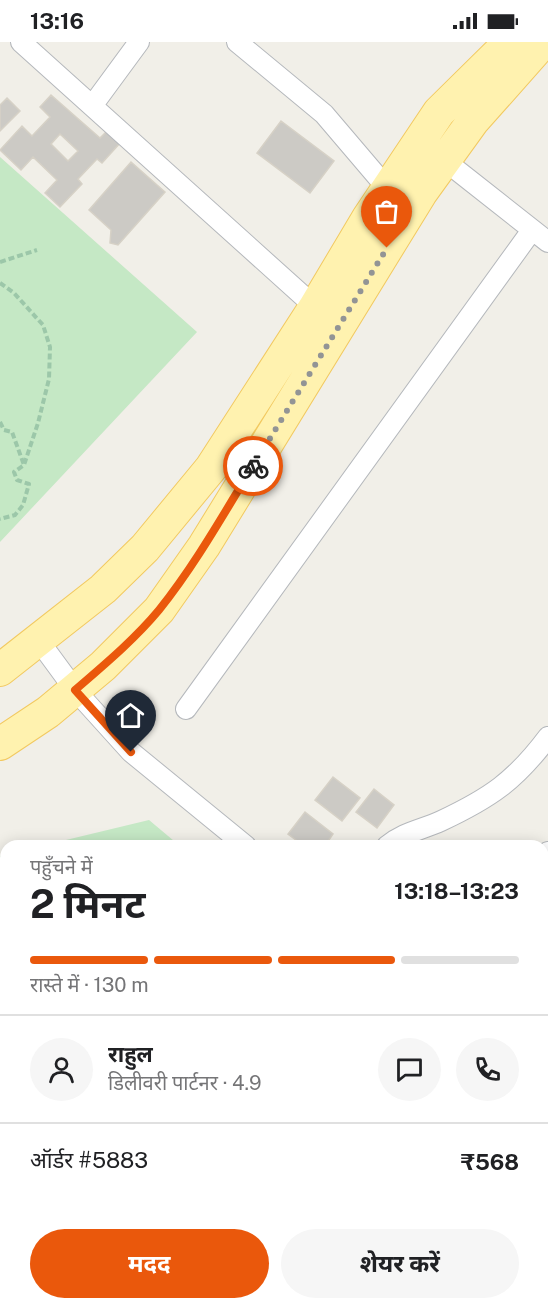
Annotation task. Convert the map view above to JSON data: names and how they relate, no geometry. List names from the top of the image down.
{
  "page": {
    "status": "13:16",
    "heading": ["2 मिनट", "पहुँचने में", "13:18–13:23"],
    "panel": [
      "राहुल",
      "डिलीवरी पार्टनर · 4.9",
      "ऑर्डर #5883",
      "₹568"
    ],
    "bar": "रास्ते में · 130 m",
    "buttons": ["मदद", "शेयर करें"]
  }
}
